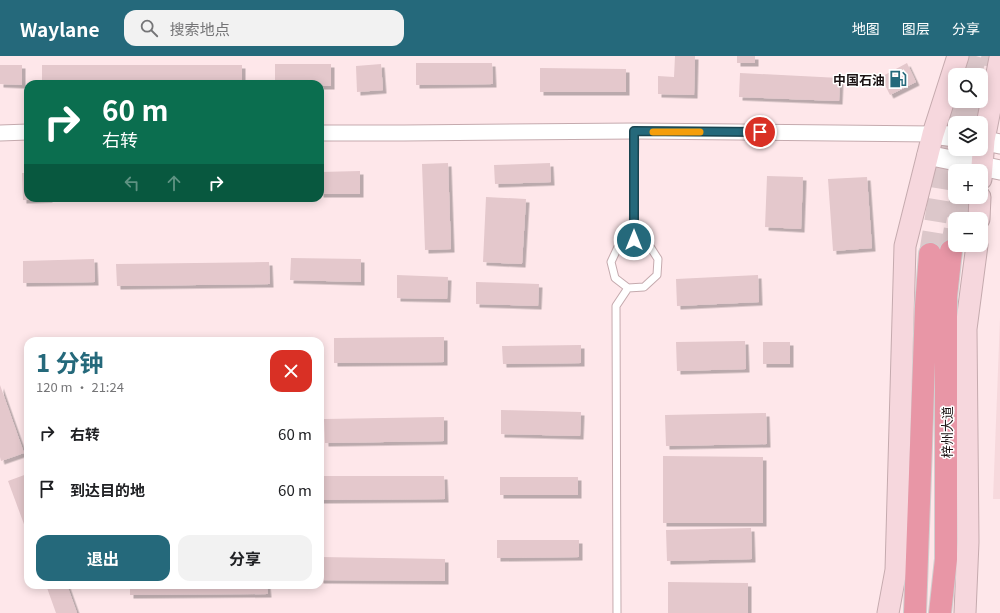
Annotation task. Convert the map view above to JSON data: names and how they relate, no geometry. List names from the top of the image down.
{
  "streets": {
    "highway": ["梓州大道"]
  },
  "places": {
    "fuel station": ["中国石油"]
  },
  "page": {
    "header": "Waylane",
    "search": "搜索地点",
    "nav": ["地图", "图层", "分享"],
    "map_buttons": ["+", "−"],
    "turn": ["60 m", "右转"],
    "heading": ["1 分钟", "120 m · 21:24"],
    "list": [
      {
        "name": "右转",
        "value": "60 m"
      },
      {
        "name": "到达目的地",
        "value": "60 m"
      }
    ],
    "buttons": ["退出", "分享"]
  }
}
